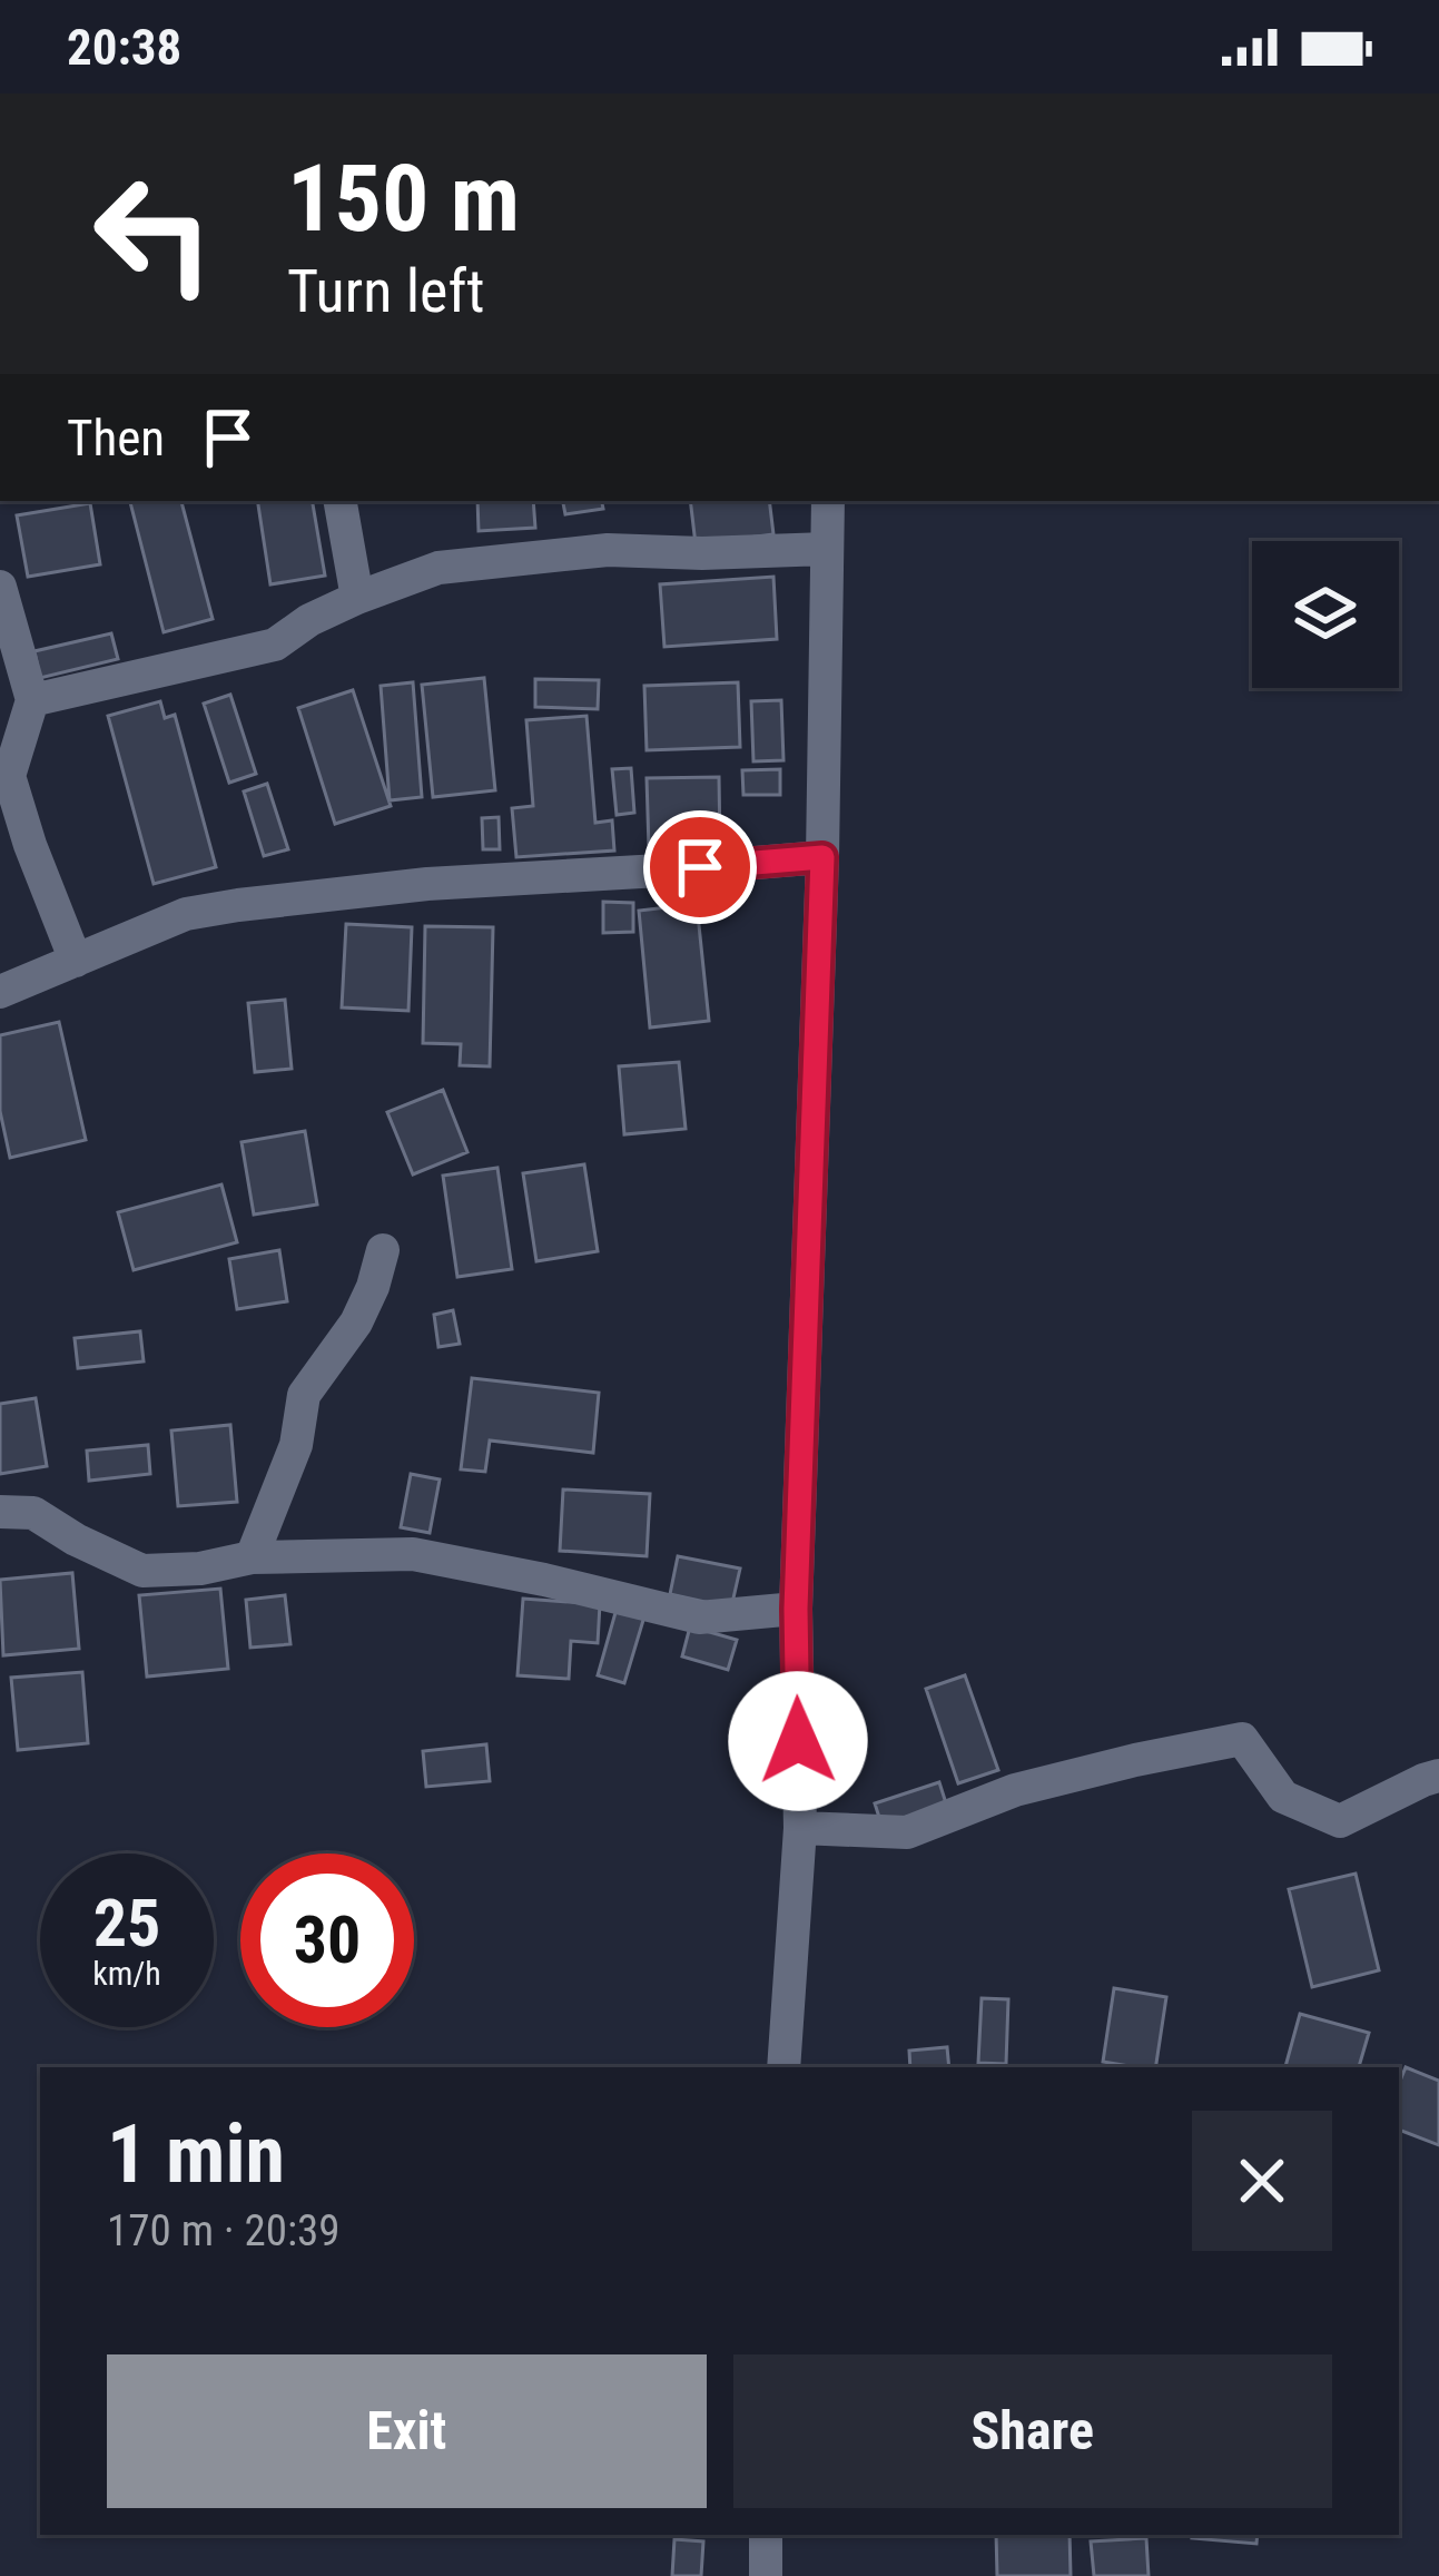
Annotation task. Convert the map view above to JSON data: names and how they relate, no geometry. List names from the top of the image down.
{
  "page": {
    "status": "20:38",
    "turn": ["150 m", "Turn left"],
    "then": "Then",
    "speed": "25 km/h",
    "limit": "30",
    "heading": ["1 min", "170 m · 20:39"],
    "buttons": ["Exit", "Share"]
  }
}
